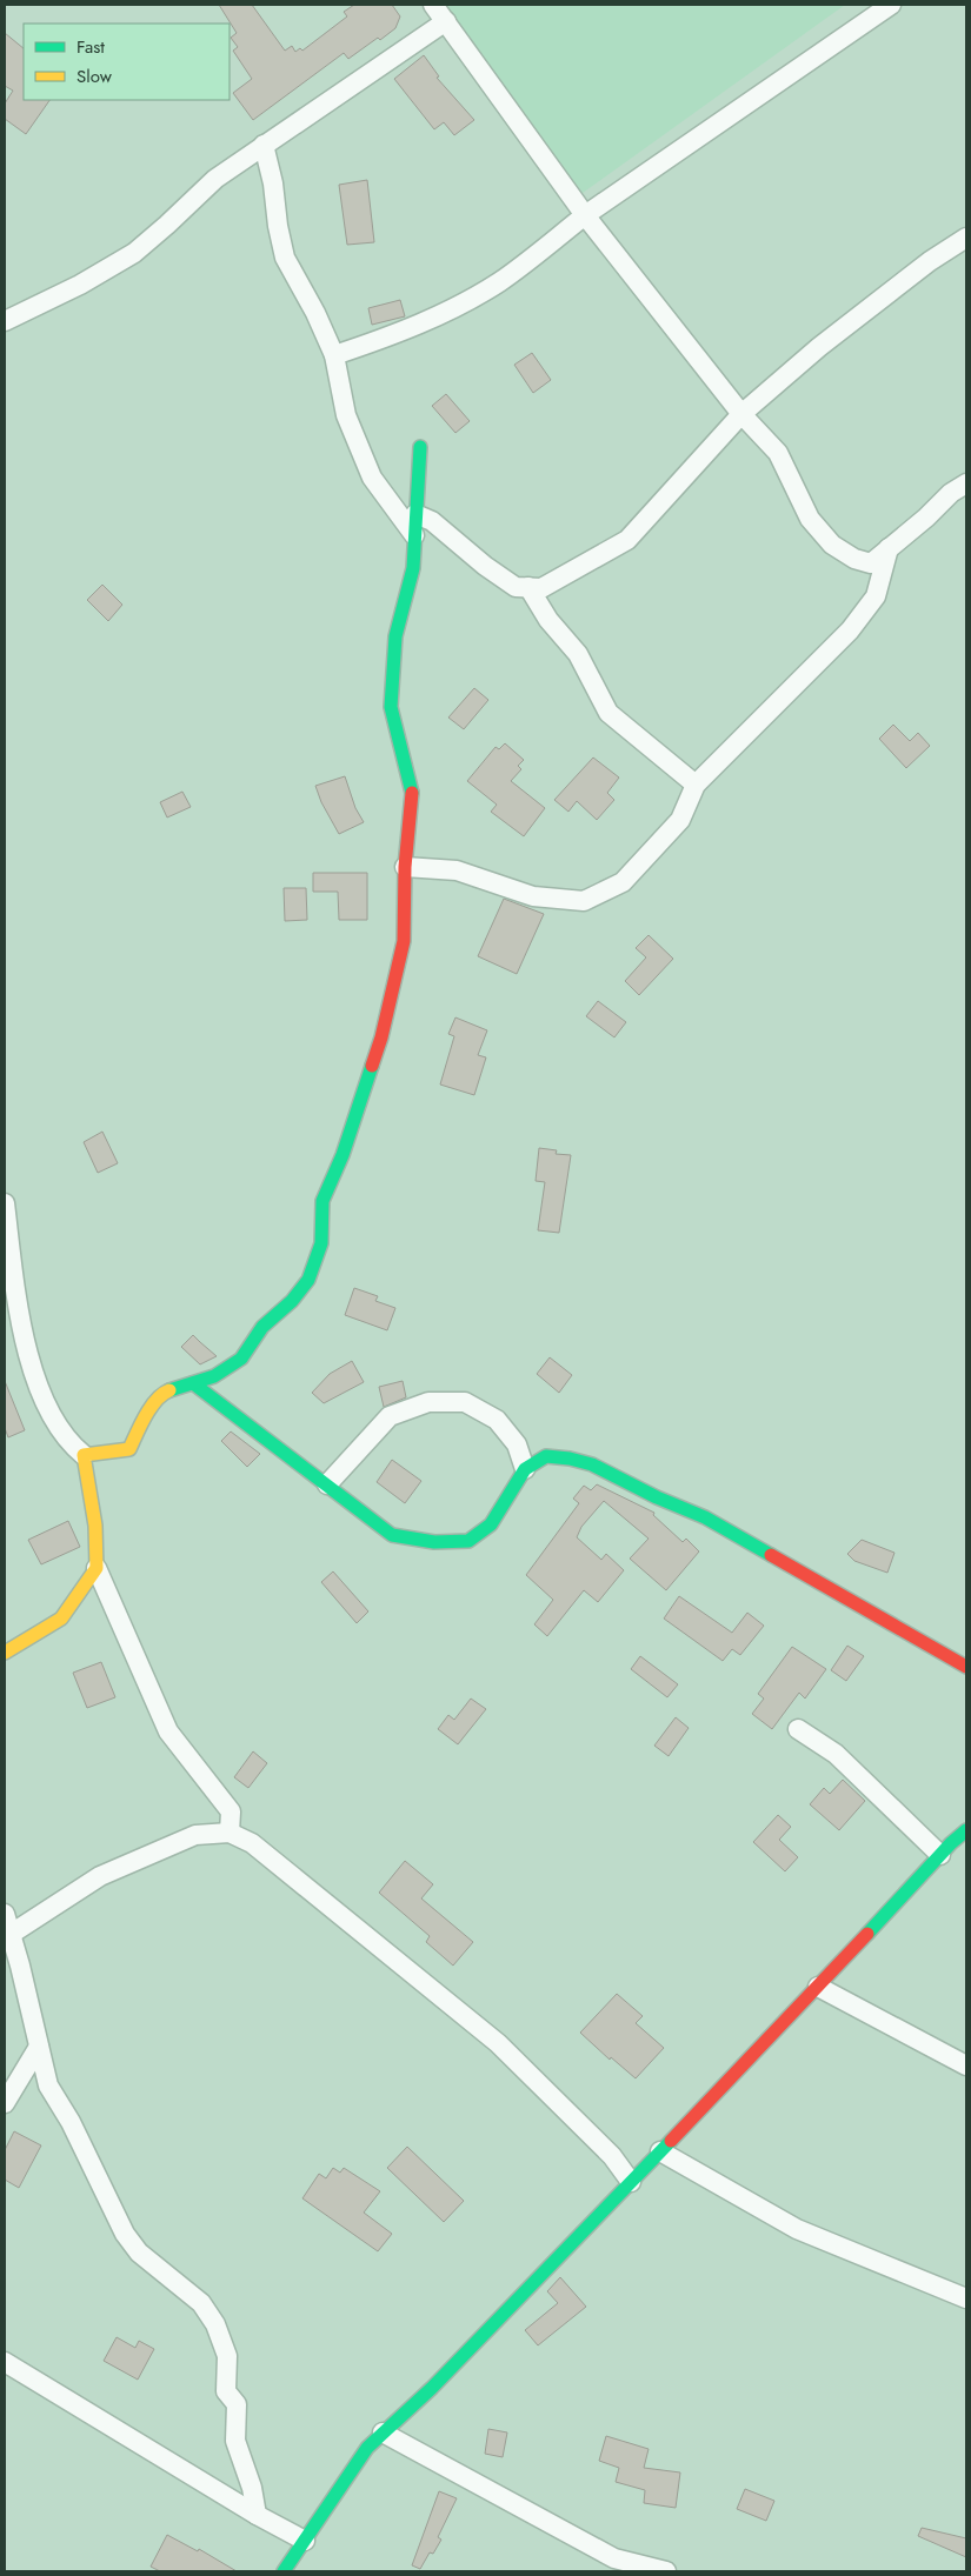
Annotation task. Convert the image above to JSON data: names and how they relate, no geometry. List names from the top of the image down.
{
  "legend": ["Fast", "Slow"]
}
